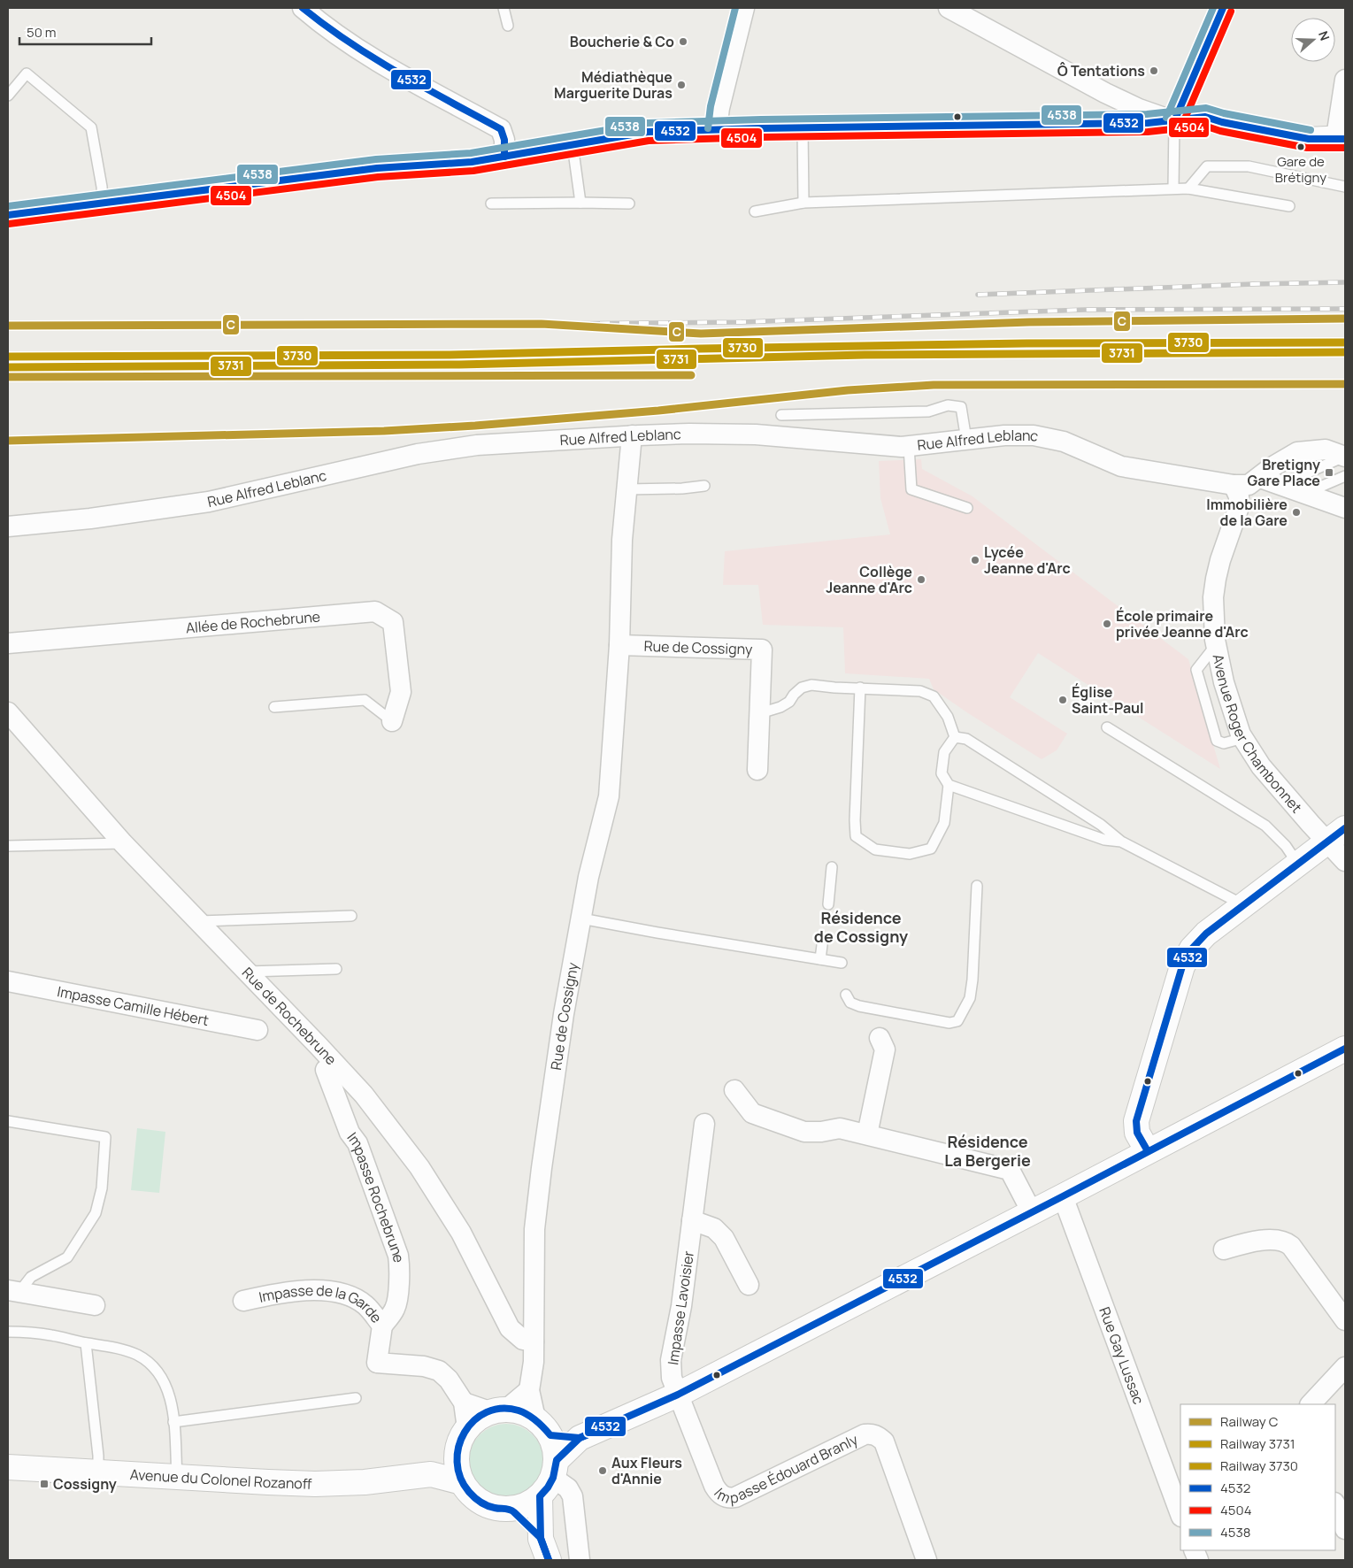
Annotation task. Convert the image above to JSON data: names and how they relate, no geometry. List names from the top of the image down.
{
  "streets": {
    "street": [
      "Rue Alfred Leblanc",
      "Allée de Rochebrune",
      "Rue de Cossigny",
      "Avenue Roger Chambonnet",
      "Impasse Camille Hébert",
      "Rue de Rochebrune",
      "Impasse Rochebrune",
      "Impasse Lavoisier",
      "Impasse de la Garde",
      "Rue Gay Lussac",
      "Impasse Édouard Branly",
      "Avenue du Colonel Rozanoff"
    ]
  },
  "crossings": [
    ["Rue Alfred Leblanc", "Rue de Cossigny"],
    ["Rue Alfred Leblanc", "Avenue Roger Chambonnet"],
    ["Rue de Cossigny", "Rue de Rochebrune"],
    ["Rue de Cossigny", "Avenue du Colonel Rozanoff"],
    ["Impasse Rochebrune", "Impasse de la Garde"],
    ["Impasse Lavoisier", "Impasse Édouard Branly"]
  ],
  "districts": ["Résidence de Cossigny", "Résidence La Bergerie"],
  "places": {
    "other": [
      "Boucherie & Co",
      "Ô Tentations",
      "Médiathèque Marguerite Duras",
      "Gare de Brétigny",
      "Immobilière de la Gare",
      "Lycée Jeanne d'Arc",
      "Collège Jeanne d'Arc",
      "École primaire privée Jeanne d'Arc",
      "Église Saint-Paul",
      "Aux Fleurs d'Annie"
    ],
    "transit": ["Bretigny Gare Place", "Cossigny"]
  },
  "lines": [
    "transit line 4532",
    "transit line 4538",
    "transit line 4504",
    "rail line C",
    "rail line 3730",
    "rail line 3731"
  ],
  "legend": [
    "Railway C",
    "Railway 3731",
    "Railway 3730",
    "4532",
    "4504",
    "4538"
  ],
  "scale_bar": "50 m",
  "north": "right"
}
